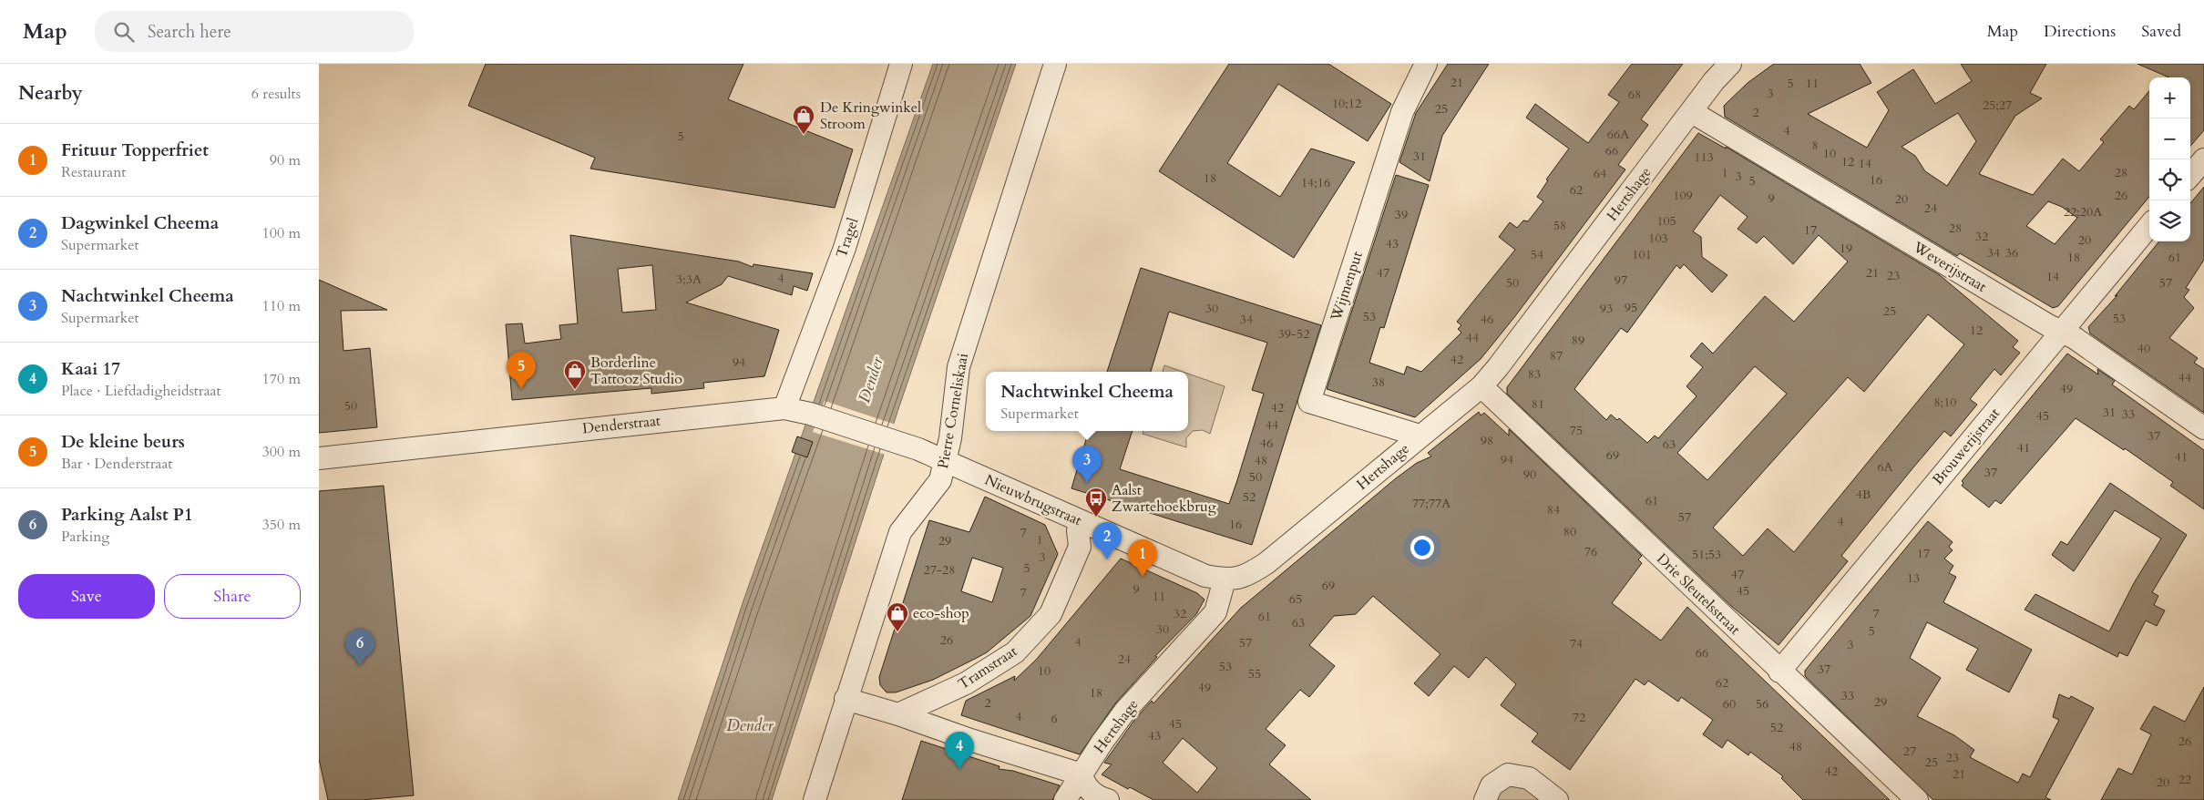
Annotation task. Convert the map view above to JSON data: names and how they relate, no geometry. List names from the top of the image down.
{
  "streets": {
    "street": [
      "Hertshage",
      "Tragel",
      "Weverijstraat",
      "Wijmenput",
      "Pierre Corneliskaai",
      "Denderstraat",
      "Brouwerijstraat",
      "Nieuwbrugstraat",
      "Drie Sleutelsstraat",
      "Tramstraat"
    ]
  },
  "crossings": [
    ["Hertshage", "Weverijstraat"],
    ["Hertshage", "Wijmenput"],
    ["Hertshage", "Nieuwbrugstraat"],
    ["Hertshage", "Drie Sleutelsstraat"],
    ["Tragel", "Denderstraat"],
    ["Weverijstraat", "Brouwerijstraat"],
    ["Pierre Corneliskaai", "Nieuwbrugstraat"],
    ["Denderstraat", "Nieuwbrugstraat"],
    ["Brouwerijstraat", "Drie Sleutelsstraat"],
    ["Nieuwbrugstraat", "Tramstraat"]
  ],
  "water": ["Dender"],
  "places": {
    "shop": ["De Kringwinkel Stroom", "Borderline Tattooz Studio", "eco-shop"],
    "bus stop": ["Aalst Zwartehoekbrug"]
  },
  "house_numbers": [
    "21",
    "5",
    "11",
    "3",
    "68",
    "10;12",
    "25;27",
    "25",
    "2",
    "4",
    "66A",
    "5",
    "8",
    "66",
    "10",
    "31",
    "113",
    "12",
    "14",
    "1",
    "28",
    "64",
    "3",
    "18",
    "16",
    "5",
    "14;16",
    "62",
    "109",
    "26",
    "9",
    "20",
    "24",
    "22;20A",
    "39",
    "105",
    "58",
    "28",
    "17",
    "32",
    "103",
    "20",
    "43",
    "19",
    "34",
    "36",
    "54",
    "101",
    "18",
    "61",
    "47",
    "21",
    "23",
    "14",
    "4",
    "3;3A",
    "97",
    "50",
    "57",
    "95",
    "30",
    "93",
    "25",
    "53",
    "53",
    "34",
    "46",
    "12",
    "39-52",
    "44",
    "89",
    "40",
    "87",
    "42",
    "94",
    "83",
    "44",
    "38",
    "49",
    "8;10",
    "81",
    "50",
    "42",
    "31",
    "33",
    "45",
    "44",
    "75",
    "37",
    "98",
    "46",
    "63",
    "41",
    "69",
    "41",
    "94",
    "48",
    "6A",
    "37",
    "90",
    "50",
    "4B",
    "52",
    "61",
    "77;77A",
    "84",
    "57",
    "4",
    "16",
    "80",
    "7",
    "1",
    "29",
    "76",
    "17",
    "51;53",
    "3",
    "5",
    "27-28",
    "47",
    "13",
    "69",
    "9",
    "45",
    "7",
    "11",
    "65",
    "32",
    "7",
    "61",
    "63",
    "30",
    "5",
    "26",
    "4",
    "57",
    "74",
    "3",
    "66",
    "24",
    "53",
    "37",
    "10",
    "55",
    "62",
    "49",
    "18",
    "33",
    "29",
    "2",
    "60",
    "56",
    "4",
    "72",
    "6",
    "45",
    "52",
    "43",
    "26",
    "48",
    "27",
    "23",
    "25",
    "42",
    "21",
    "22",
    "20"
  ],
  "page": {
    "header": "Map",
    "search": "Search here",
    "nav": ["Map", "Directions", "Saved"],
    "heading": ["Nearby", "6 results"],
    "map_buttons": ["+", "−"],
    "list": [
      {
        "mark": "1",
        "name": "Frituur Topperfriet",
        "note": "Restaurant",
        "value": "90 m"
      },
      {
        "mark": "2",
        "name": "Dagwinkel Cheema",
        "note": "Supermarket",
        "value": "100 m"
      },
      {
        "mark": "3",
        "name": "Nachtwinkel Cheema",
        "note": "Supermarket",
        "value": "110 m"
      },
      {
        "mark": "4",
        "name": "Kaai 17",
        "note": "Place · Liefdadigheidstraat",
        "value": "170 m"
      },
      {
        "mark": "5",
        "name": "De kleine beurs",
        "note": "Bar · Denderstraat",
        "value": "300 m"
      },
      {
        "mark": "6",
        "name": "Parking Aalst P1",
        "note": "Parking",
        "value": "350 m"
      }
    ],
    "pins": [
      "5",
      "3",
      "2",
      "1",
      "6",
      "4"
    ],
    "popup": ["Nachtwinkel Cheema", "Supermarket"],
    "buttons": ["Save", "Share"]
  }
}
